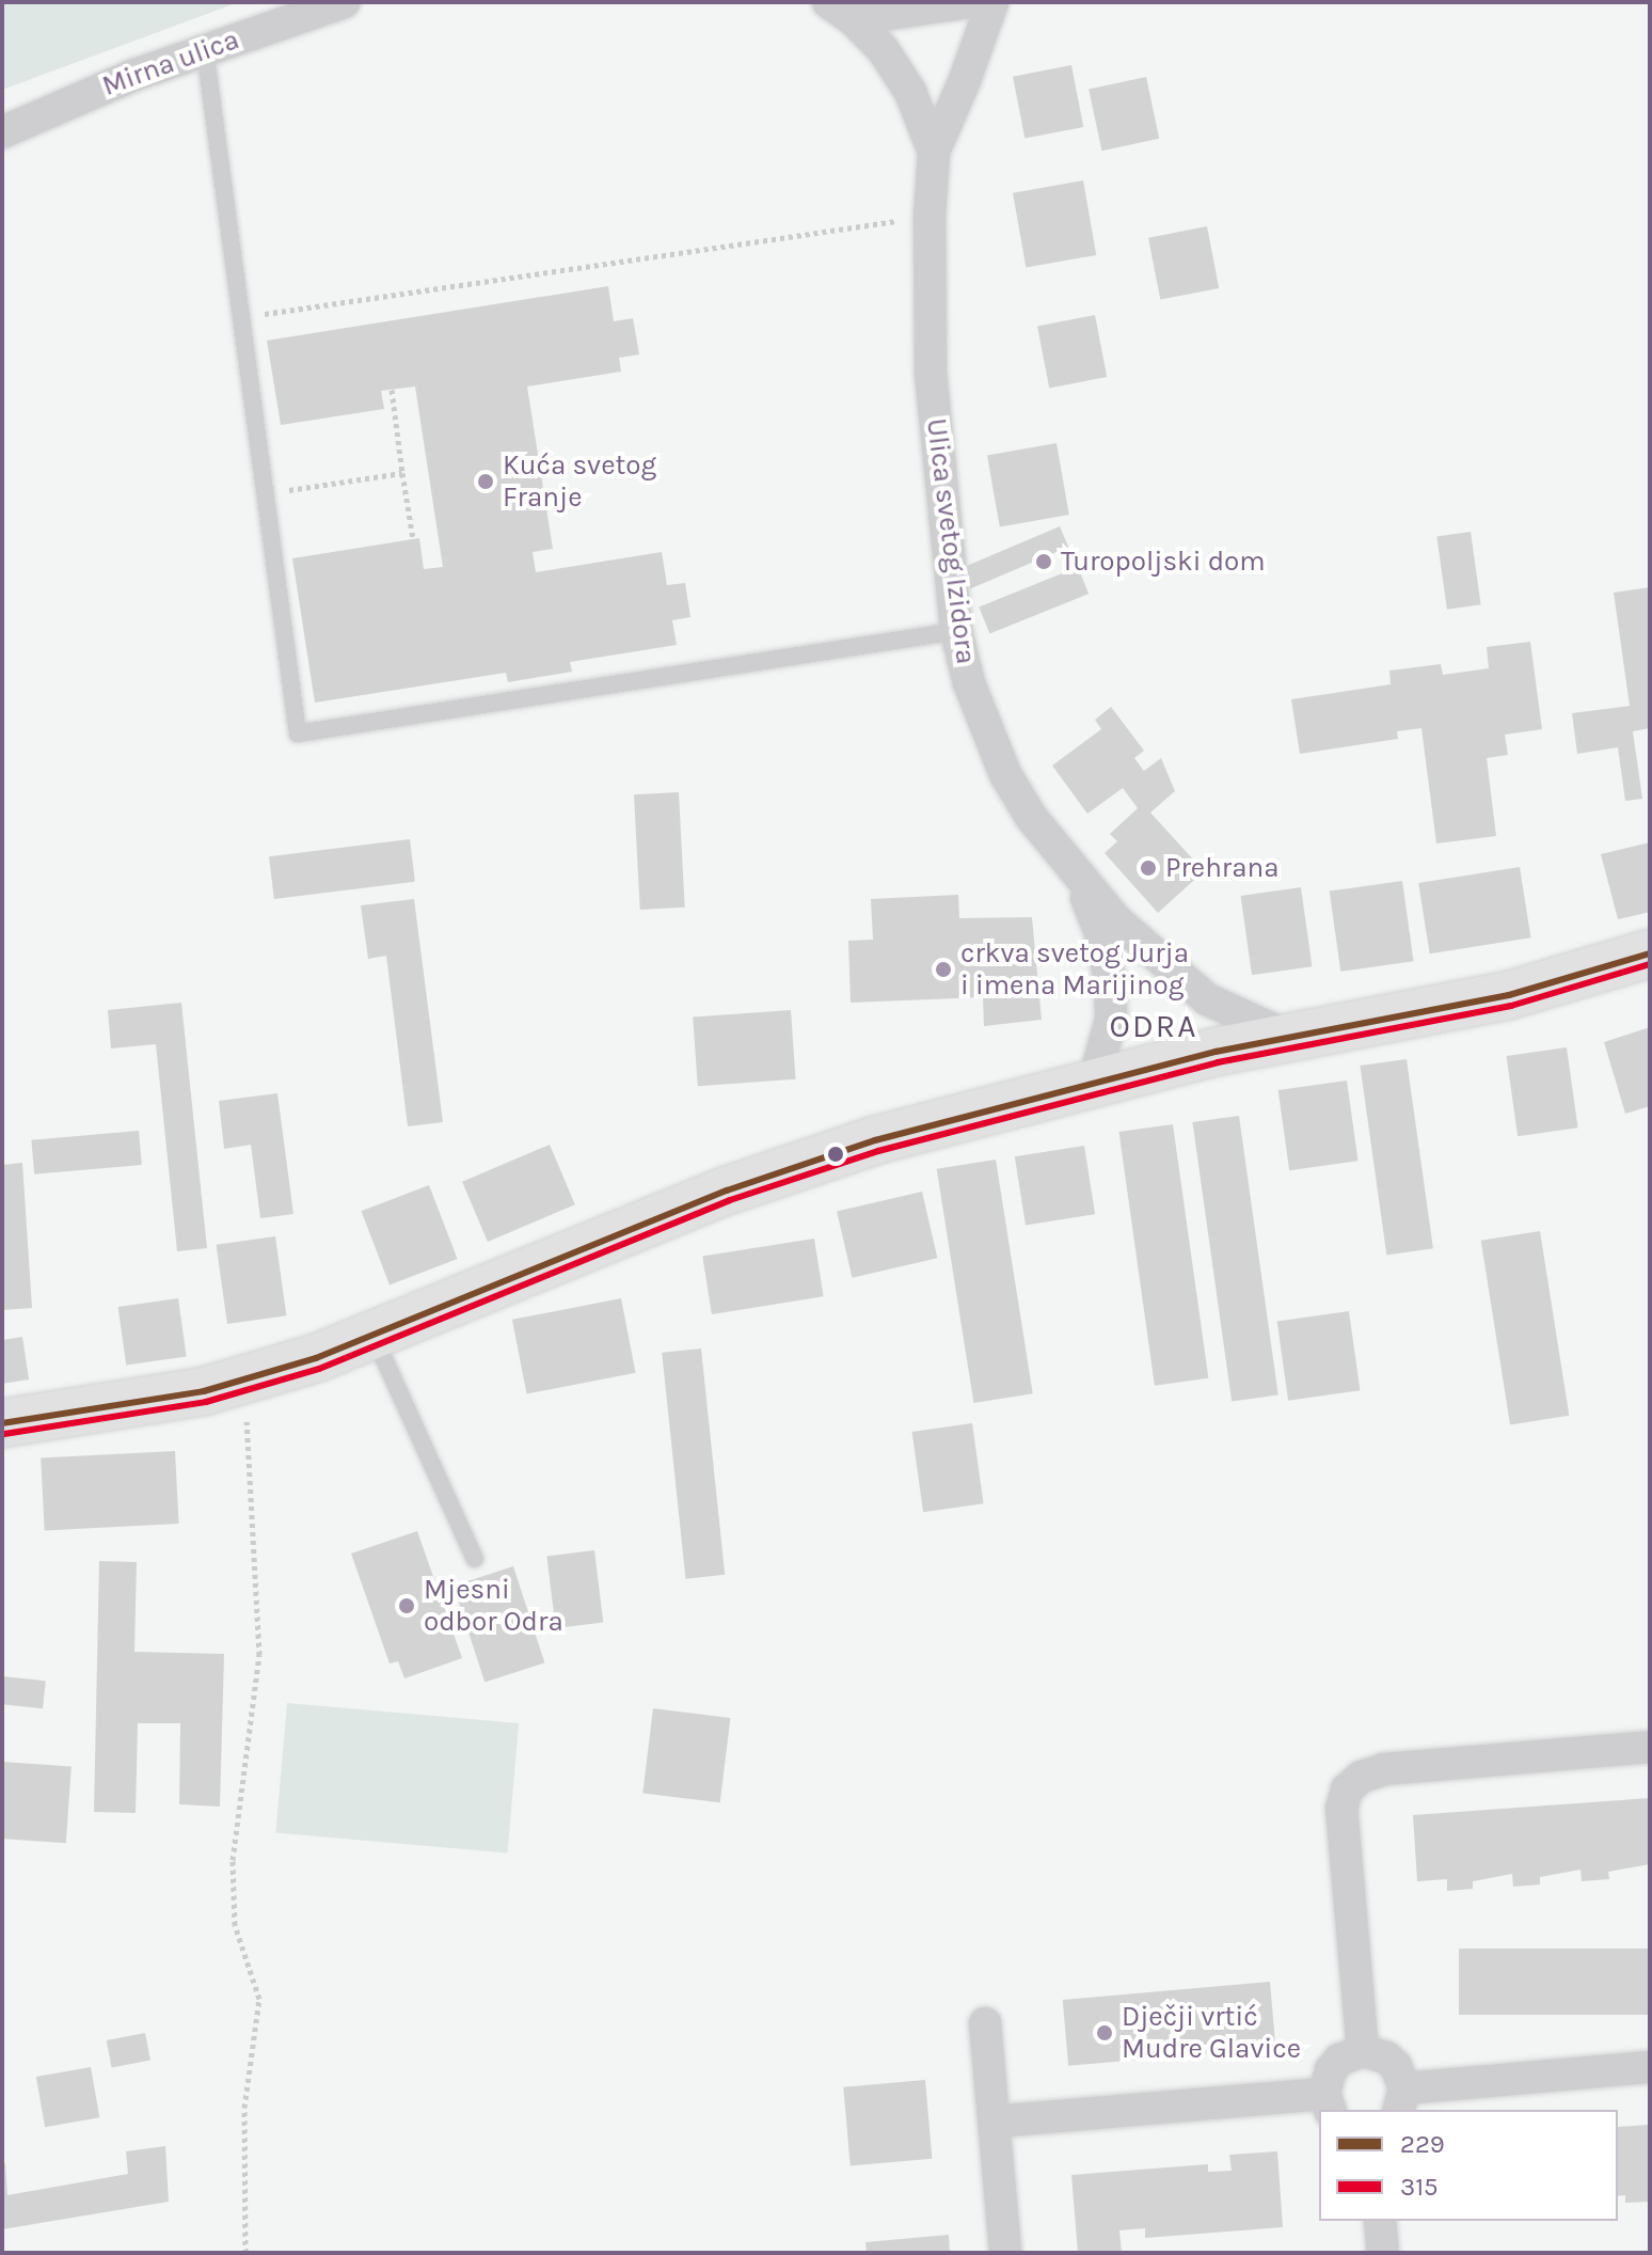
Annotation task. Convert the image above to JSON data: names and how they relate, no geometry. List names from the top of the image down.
{
  "streets": {
    "street": ["Mirna ulica", "Ulica svetog Izidora"]
  },
  "districts": ["ODRA"],
  "places": [
    "Kuća svetog Franje",
    "Turopoljski dom",
    "Prehrana",
    "crkva svetog Jurja i imena Marijinog",
    "Mjesni odbor Odra",
    "Dječji vrtić Mudre Glavice"
  ],
  "lines": ["transit line 229", "transit line 315"],
  "legend": ["229", "315"]
}
